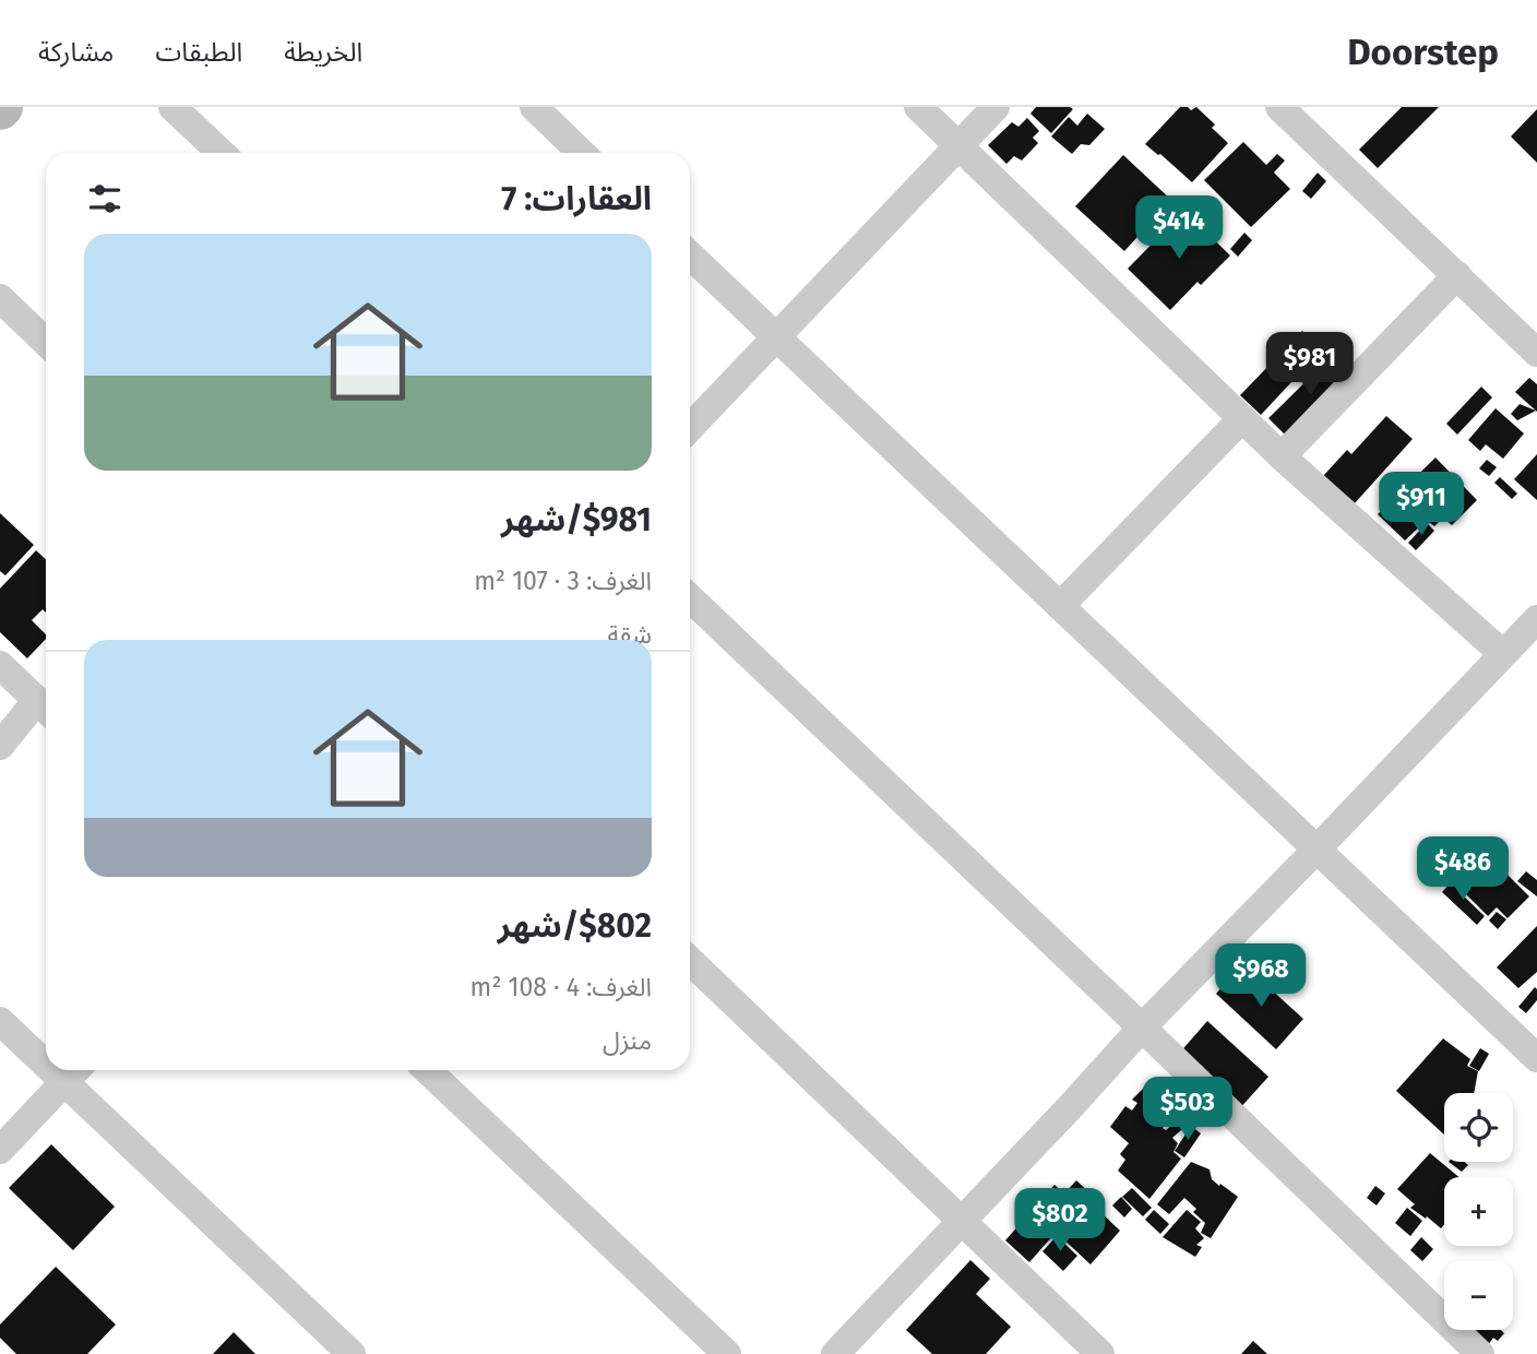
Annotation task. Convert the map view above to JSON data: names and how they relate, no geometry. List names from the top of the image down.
{
  "page": {
    "header": "Doorstep",
    "nav": ["الخريطة", "الطبقات", "مشاركة"],
    "heading": "العقارات: 7",
    "price": [
      "$414",
      "$981",
      "$911",
      "$486",
      "$968",
      "$503",
      "$802"
    ],
    "list": [
      {
        "name": "$981/شهر",
        "note": "الغرف: 3 · 107 m² · شقة"
      },
      {
        "name": "$802/شهر",
        "note": "الغرف: 4 · 108 m² · منزل"
      }
    ],
    "map_buttons": ["+", "−"]
  }
}
